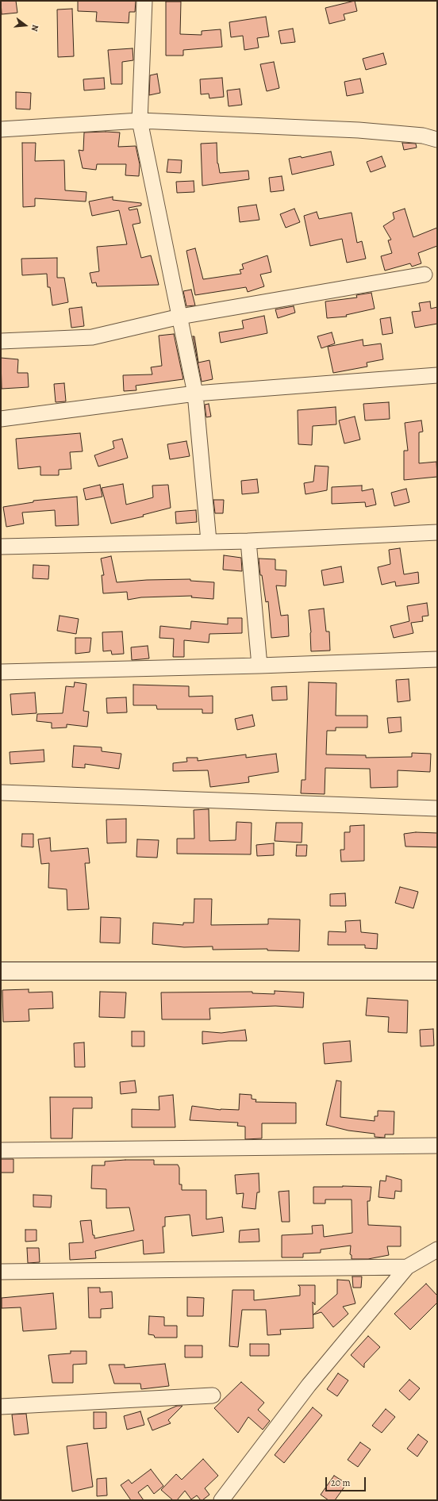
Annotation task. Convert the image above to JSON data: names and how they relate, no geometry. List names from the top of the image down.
{
  "scale_bar": "20 m",
  "north": "right"
}
